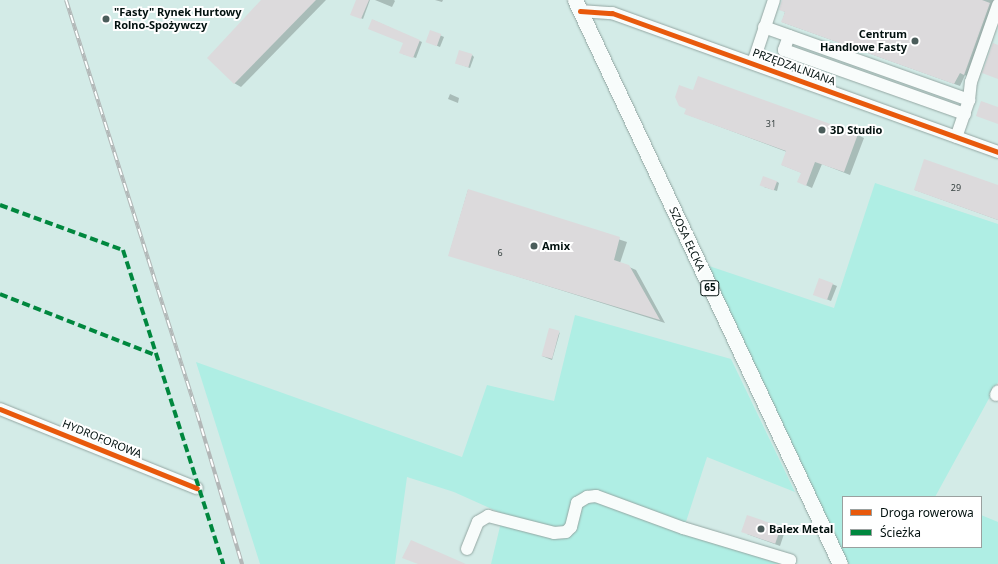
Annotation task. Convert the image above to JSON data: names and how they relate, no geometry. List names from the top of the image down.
{
  "streets": {
    "main road": ["SZOSA EŁCKA", "65"],
    "street": ["PRZĘDZALNIANA", "HYDROFOROWA"]
  },
  "crossings": [
    ["PRZĘDZALNIANA", "SZOSA EŁCKA"]
  ],
  "places": [
    "\"Fasty\" Rynek Hurtowy Rolno-Spożywczy",
    "Centrum Handlowe Fasty",
    "3D Studio",
    "Amix",
    "Balex Metal"
  ],
  "house_numbers": ["31", "29", "6"],
  "legend": ["Droga rowerowa", "Ścieżka"]
}
